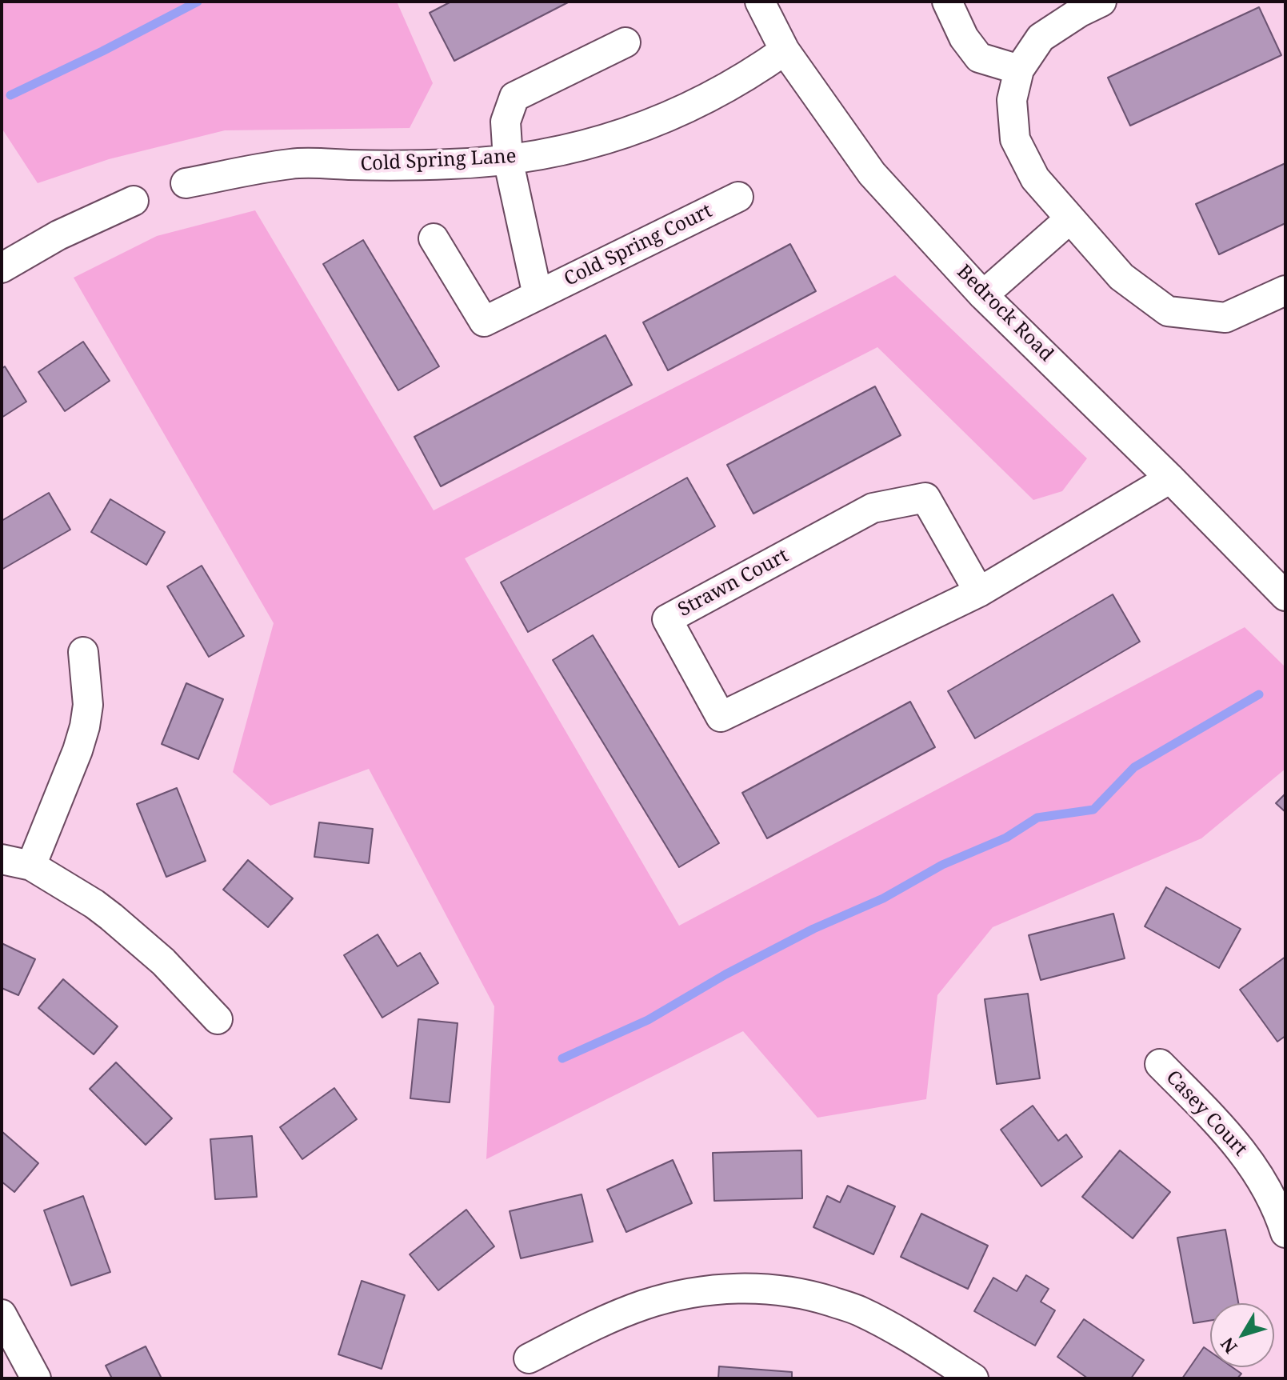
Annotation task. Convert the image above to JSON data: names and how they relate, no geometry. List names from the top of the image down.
{
  "streets": {
    "street": [
      "Cold Spring Lane",
      "Cold Spring Court",
      "Bedrock Road",
      "Strawn Court",
      "Casey Court"
    ]
  },
  "crossings": [
    ["Cold Spring Lane", "Cold Spring Court"],
    ["Cold Spring Lane", "Bedrock Road"],
    ["Bedrock Road", "Strawn Court"]
  ],
  "north": "bottom left"
}
